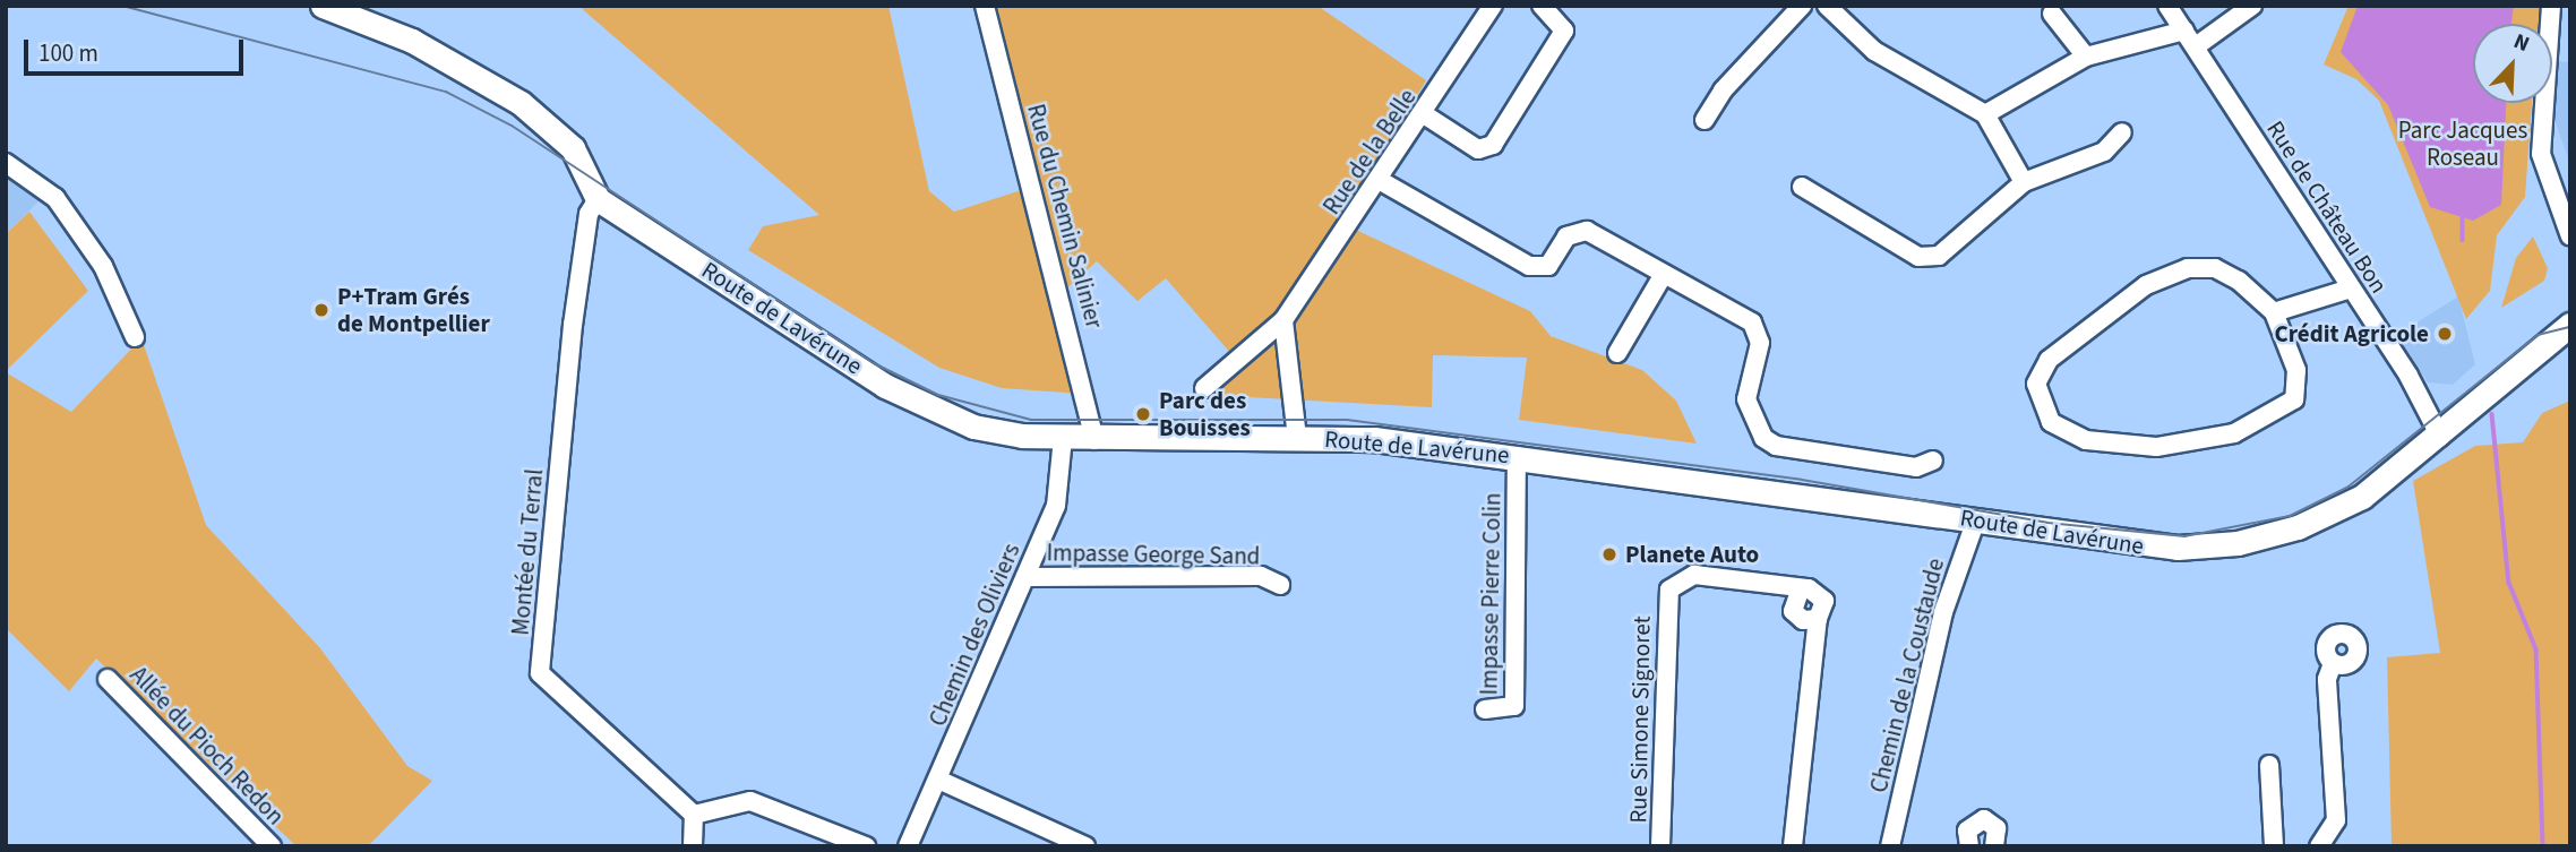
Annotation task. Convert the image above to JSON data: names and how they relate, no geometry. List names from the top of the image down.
{
  "streets": {
    "main road": ["Route de Lavérune"],
    "street": [
      "Rue de la Belle",
      "Rue de Château Bon",
      "Rue du Chemin Salinier",
      "Montée du Terral",
      "Impasse George Sand",
      "Impasse Pierre Colin",
      "Chemin des Oliviers",
      "Chemin de la Coustaude",
      "Rue Simone Signoret",
      "Allée du Pioch Redon"
    ]
  },
  "crossings": [
    ["Rue de Château Bon", "Route de Lavérune"],
    ["Rue du Chemin Salinier", "Route de Lavérune"],
    ["Route de Lavérune", "Montée du Terral"],
    ["Route de Lavérune", "Impasse Pierre Colin"],
    ["Route de Lavérune", "Chemin des Oliviers"],
    ["Route de Lavérune", "Chemin de la Coustaude"],
    ["Impasse George Sand", "Chemin des Oliviers"]
  ],
  "parks": ["Parc Jacques Roseau"],
  "places": [
    "P+Tram Grés de Montpellier",
    "Crédit Agricole",
    "Parc des Bouisses",
    "Planete Auto"
  ],
  "scale_bar": "100 m",
  "north": "top right"
}
